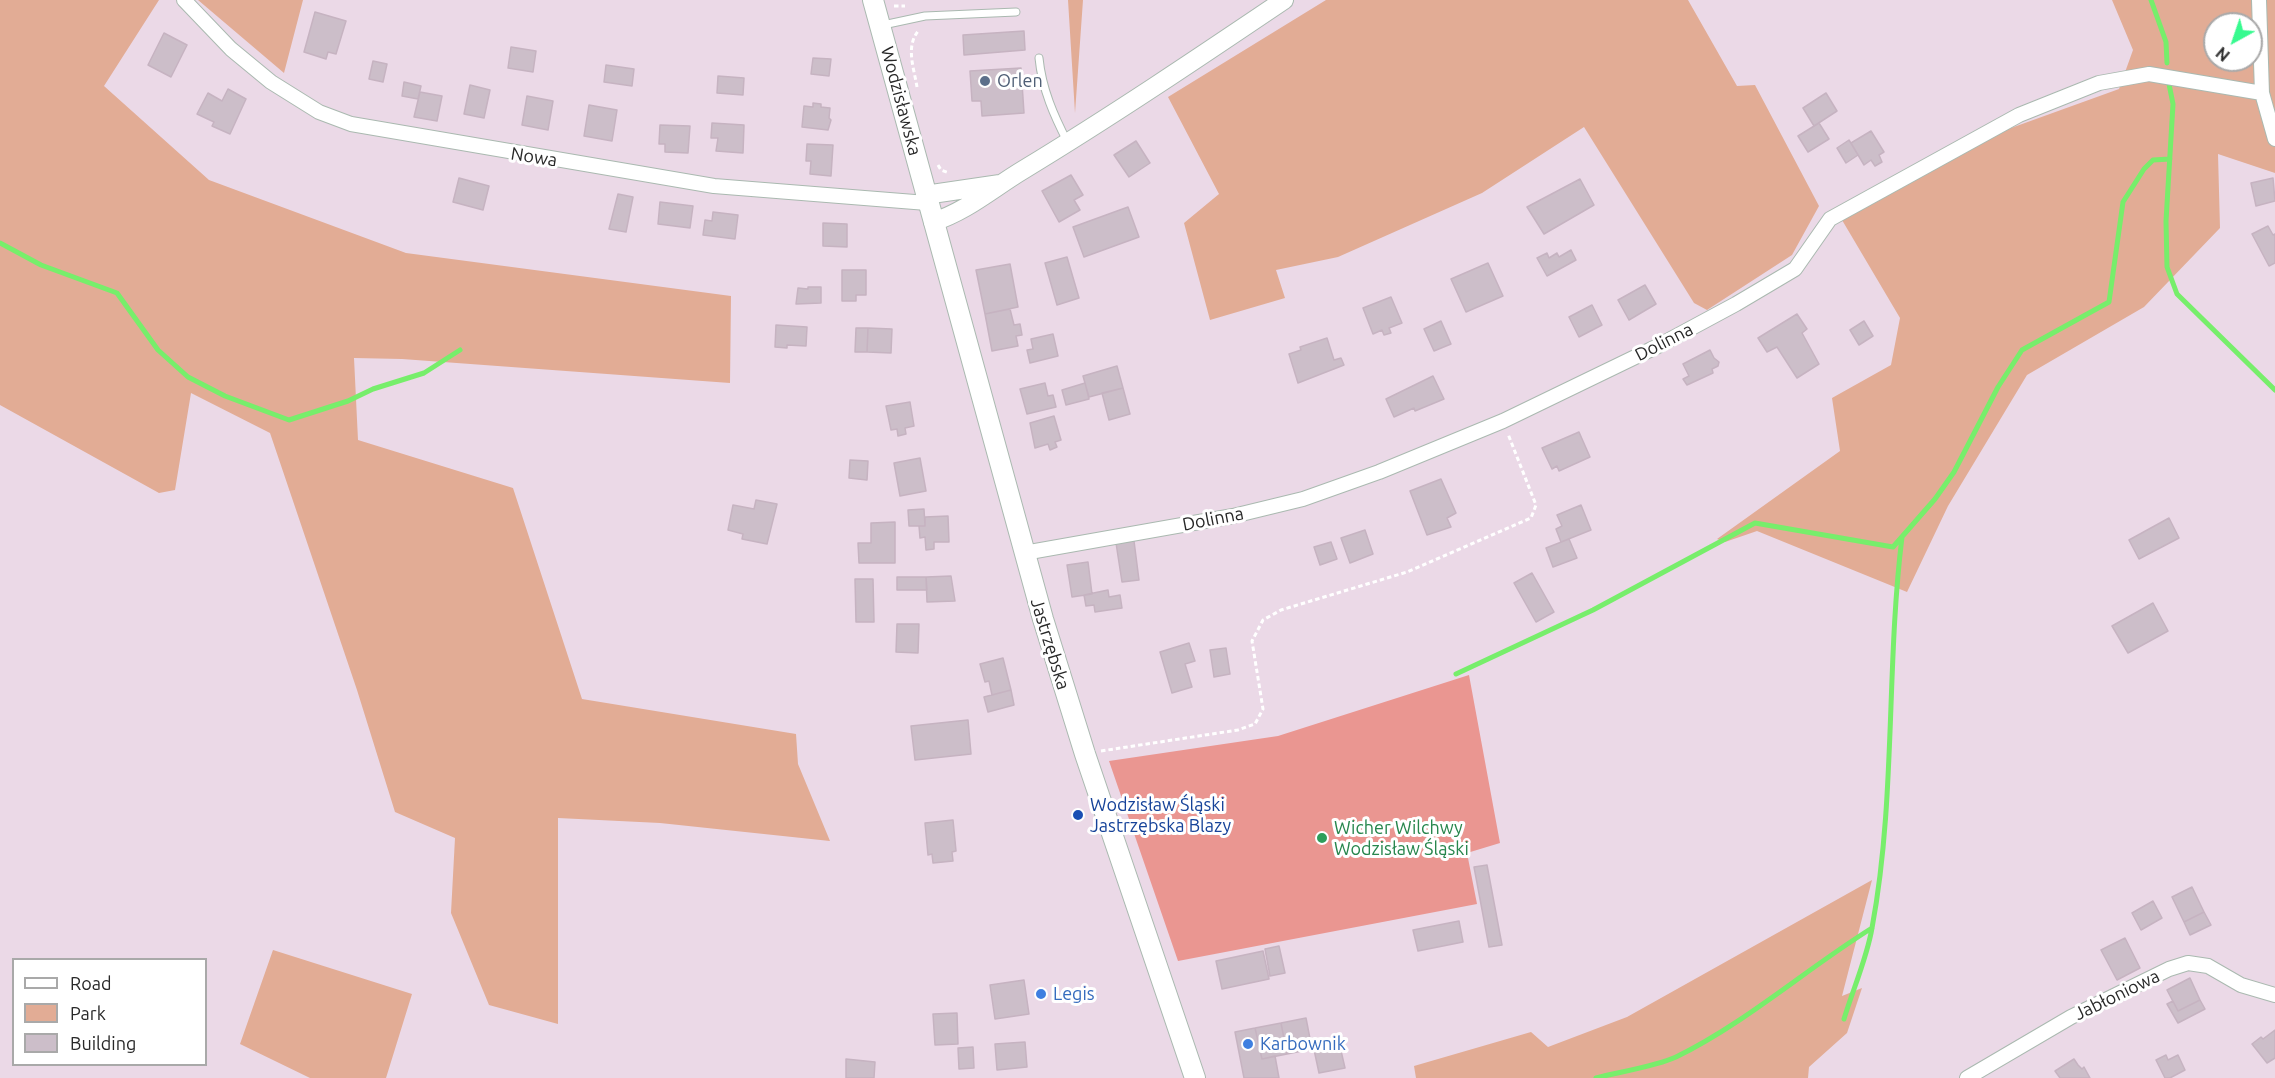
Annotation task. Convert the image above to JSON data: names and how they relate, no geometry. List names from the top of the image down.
{
  "streets": {
    "main road": ["Wodzisławska", "Jastrzębska"],
    "street": ["Nowa", "Dolinna", "Jabłoniowa"]
  },
  "crossings": [
    ["Wodzisławska", "Nowa"],
    ["Wodzisławska", "Jastrzębska"],
    ["Nowa", "Jastrzębska"],
    ["Dolinna", "Jastrzębska"]
  ],
  "places": [
    "Orlen",
    "Wodzisław Śląski Jastrzębska Blazy",
    "Wicher Wilchwy Wodzisław Śląski",
    "Legis",
    "Karbownik"
  ],
  "legend": ["Road", "Park", "Building"],
  "north": "bottom left"
}
